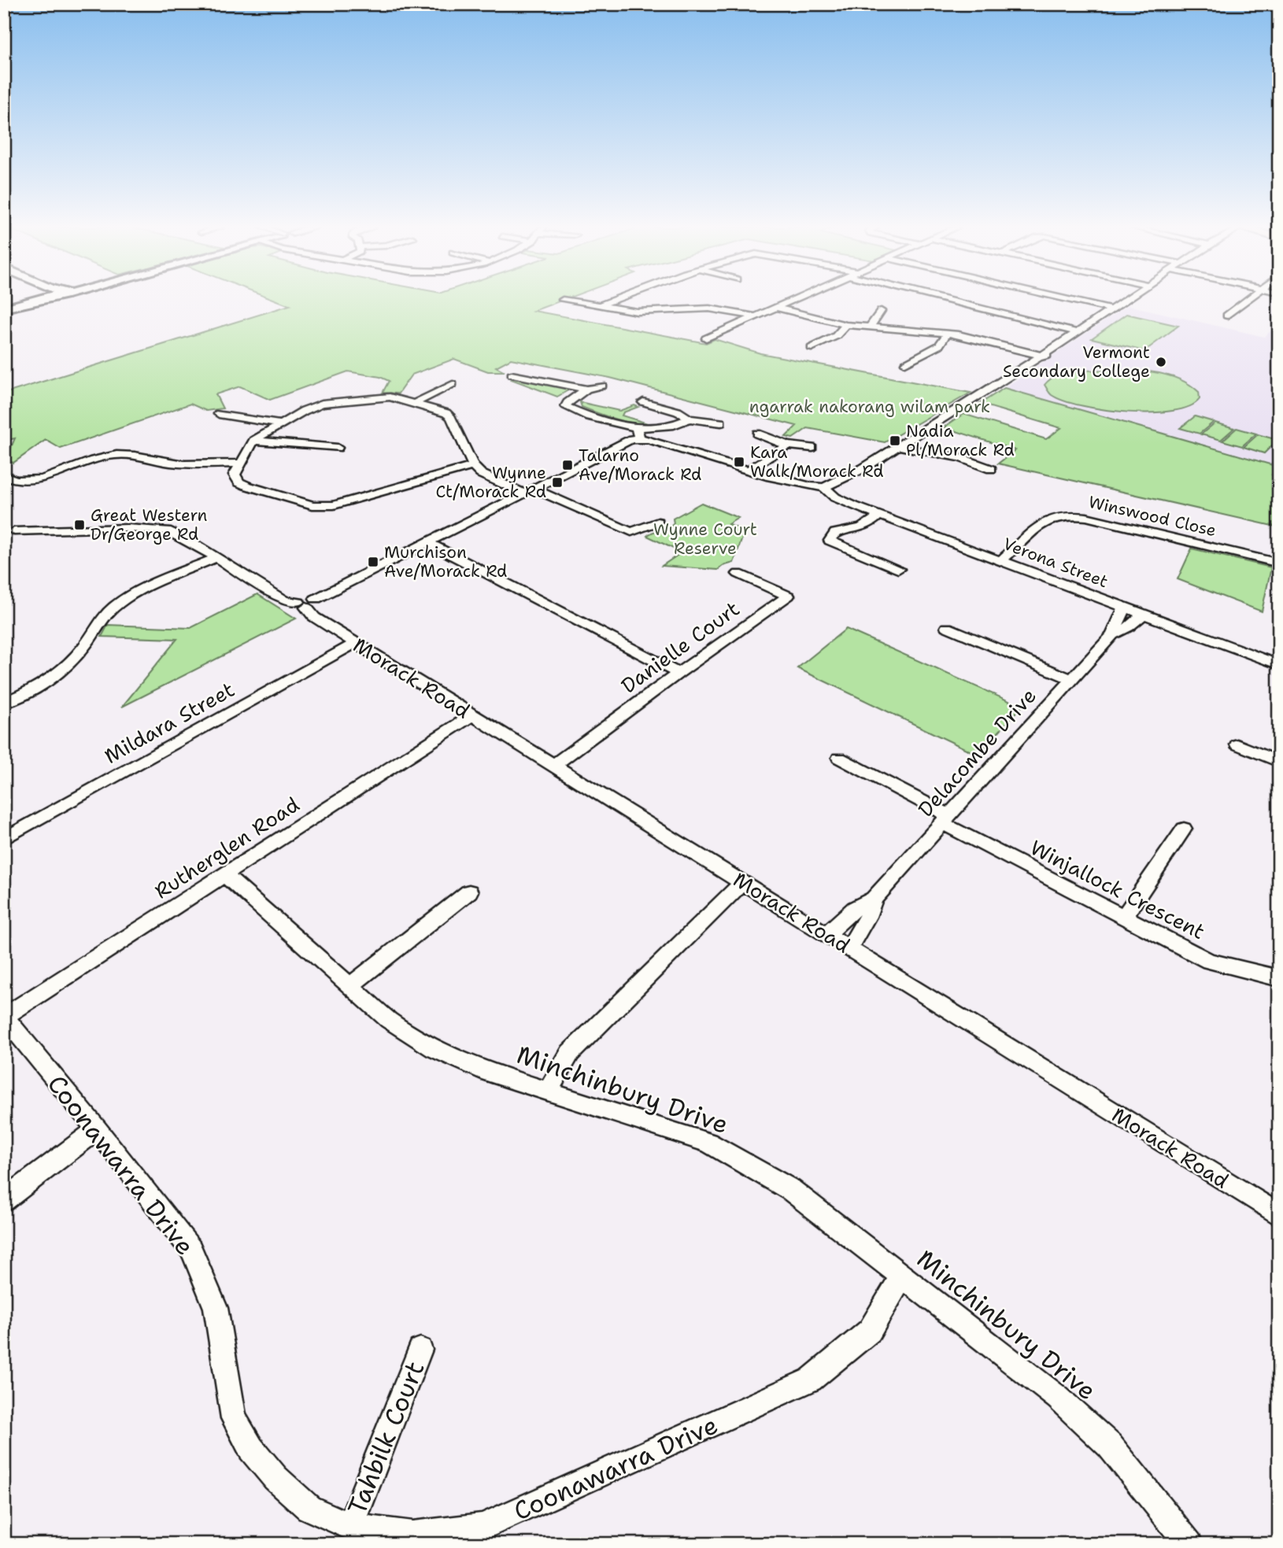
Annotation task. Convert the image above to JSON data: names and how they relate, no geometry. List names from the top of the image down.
{
  "streets": {
    "street": [
      "Winswood Close",
      "Verona Street",
      "Danielle Court",
      "Morack Road",
      "Mildara Street",
      "Delacombe Drive",
      "Rutherglen Road",
      "Winjallock Crescent",
      "Minchinbury Drive",
      "Coonawarra Drive",
      "Tahbilk Court"
    ]
  },
  "crossings": [
    ["Winswood Close", "Verona Street"],
    ["Verona Street", "Delacombe Drive"],
    ["Danielle Court", "Morack Road"],
    ["Morack Road", "Mildara Street"],
    ["Morack Road", "Delacombe Drive"],
    ["Morack Road", "Rutherglen Road"],
    ["Delacombe Drive", "Winjallock Crescent"],
    ["Rutherglen Road", "Minchinbury Drive"],
    ["Rutherglen Road", "Coonawarra Drive"],
    ["Minchinbury Drive", "Coonawarra Drive"],
    ["Coonawarra Drive", "Tahbilk Court"]
  ],
  "parks": ["ngarrak nakorang wilam park", "Wynne Court Reserve"],
  "places": {
    "other": ["Vermont Secondary College"],
    "transit": [
      "Nadia Pl/Morack Rd",
      "Kara Walk/Morack Rd",
      "Talarno Ave/Morack Rd",
      "Wynne Ct/Morack Rd",
      "Great Western Dr/George Rd",
      "Murchison Ave/Morack Rd"
    ]
  }
}
